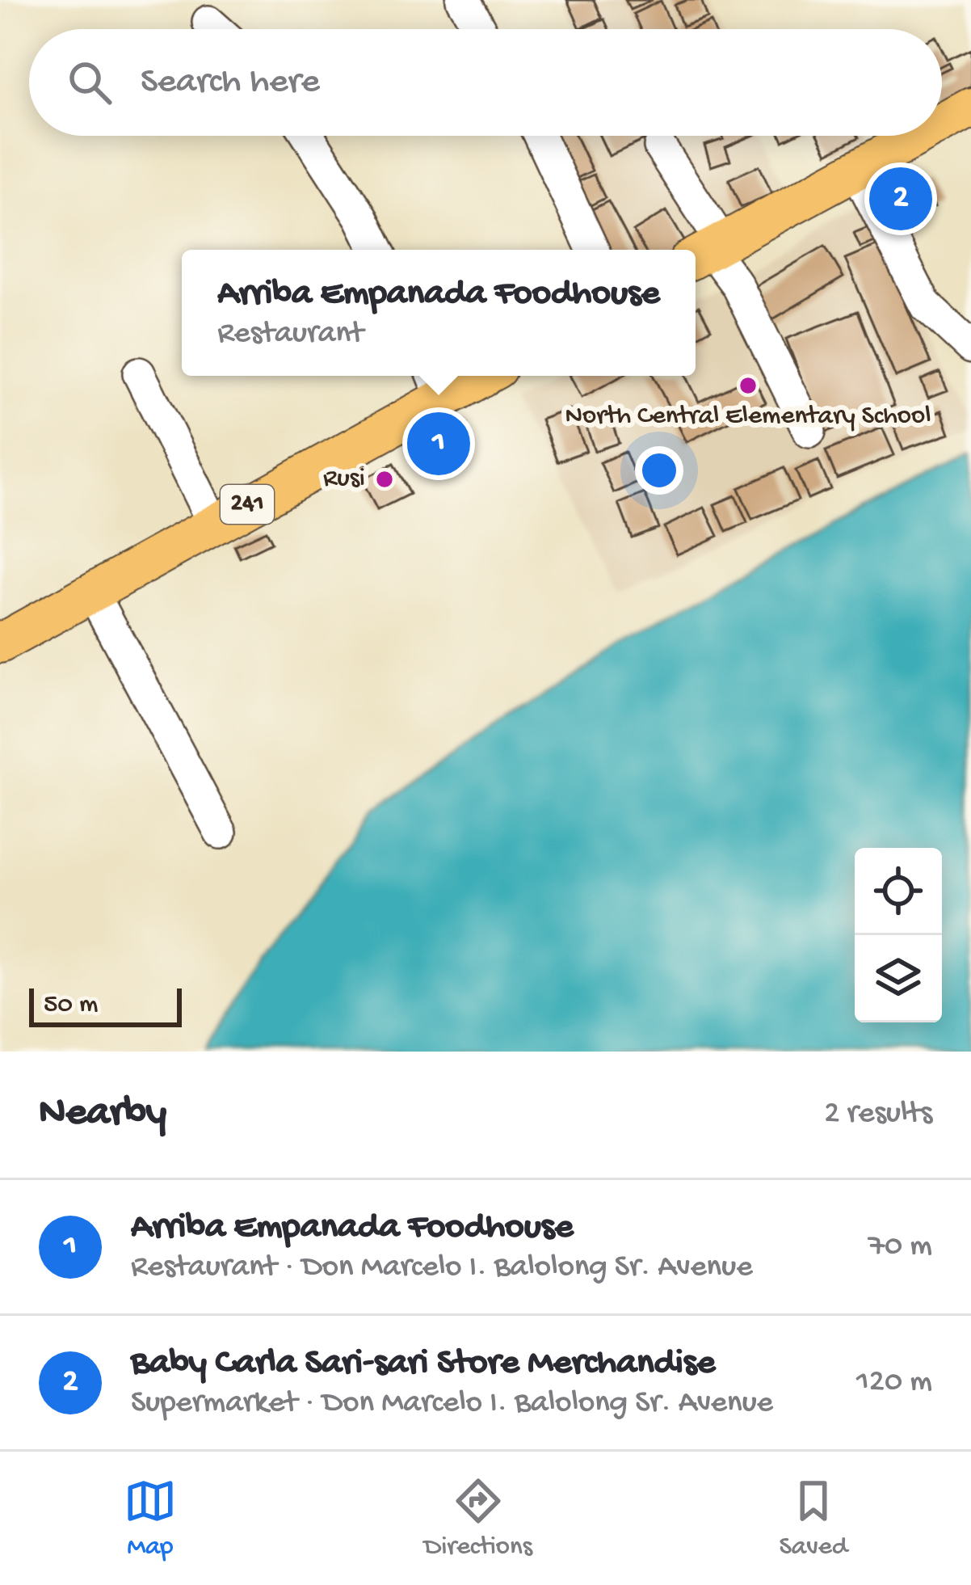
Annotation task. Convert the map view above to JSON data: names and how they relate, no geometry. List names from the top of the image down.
{
  "streets": {
    "main road": ["241"]
  },
  "places": ["North Central Elementary School", "Rusi"],
  "scale_bar": "50 m",
  "page": {
    "search": "Search here",
    "pins": ["2", "1"],
    "popup": ["Arriba Empanada Foodhouse", "Restaurant"],
    "scale": "50 m",
    "heading": ["Nearby", "2 results"],
    "list": [
      {
        "mark": "1",
        "name": "Arriba Empanada Foodhouse",
        "note": "Restaurant · Don Marcelo I. Balolong Sr. Avenue",
        "value": "70 m"
      },
      {
        "mark": "2",
        "name": "Baby Carla Sari-sari Store Merchandise",
        "note": "Supermarket · Don Marcelo I. Balolong Sr. Avenue",
        "value": "120 m"
      }
    ],
    "nav": ["Map", "Directions", "Saved"]
  }
}
